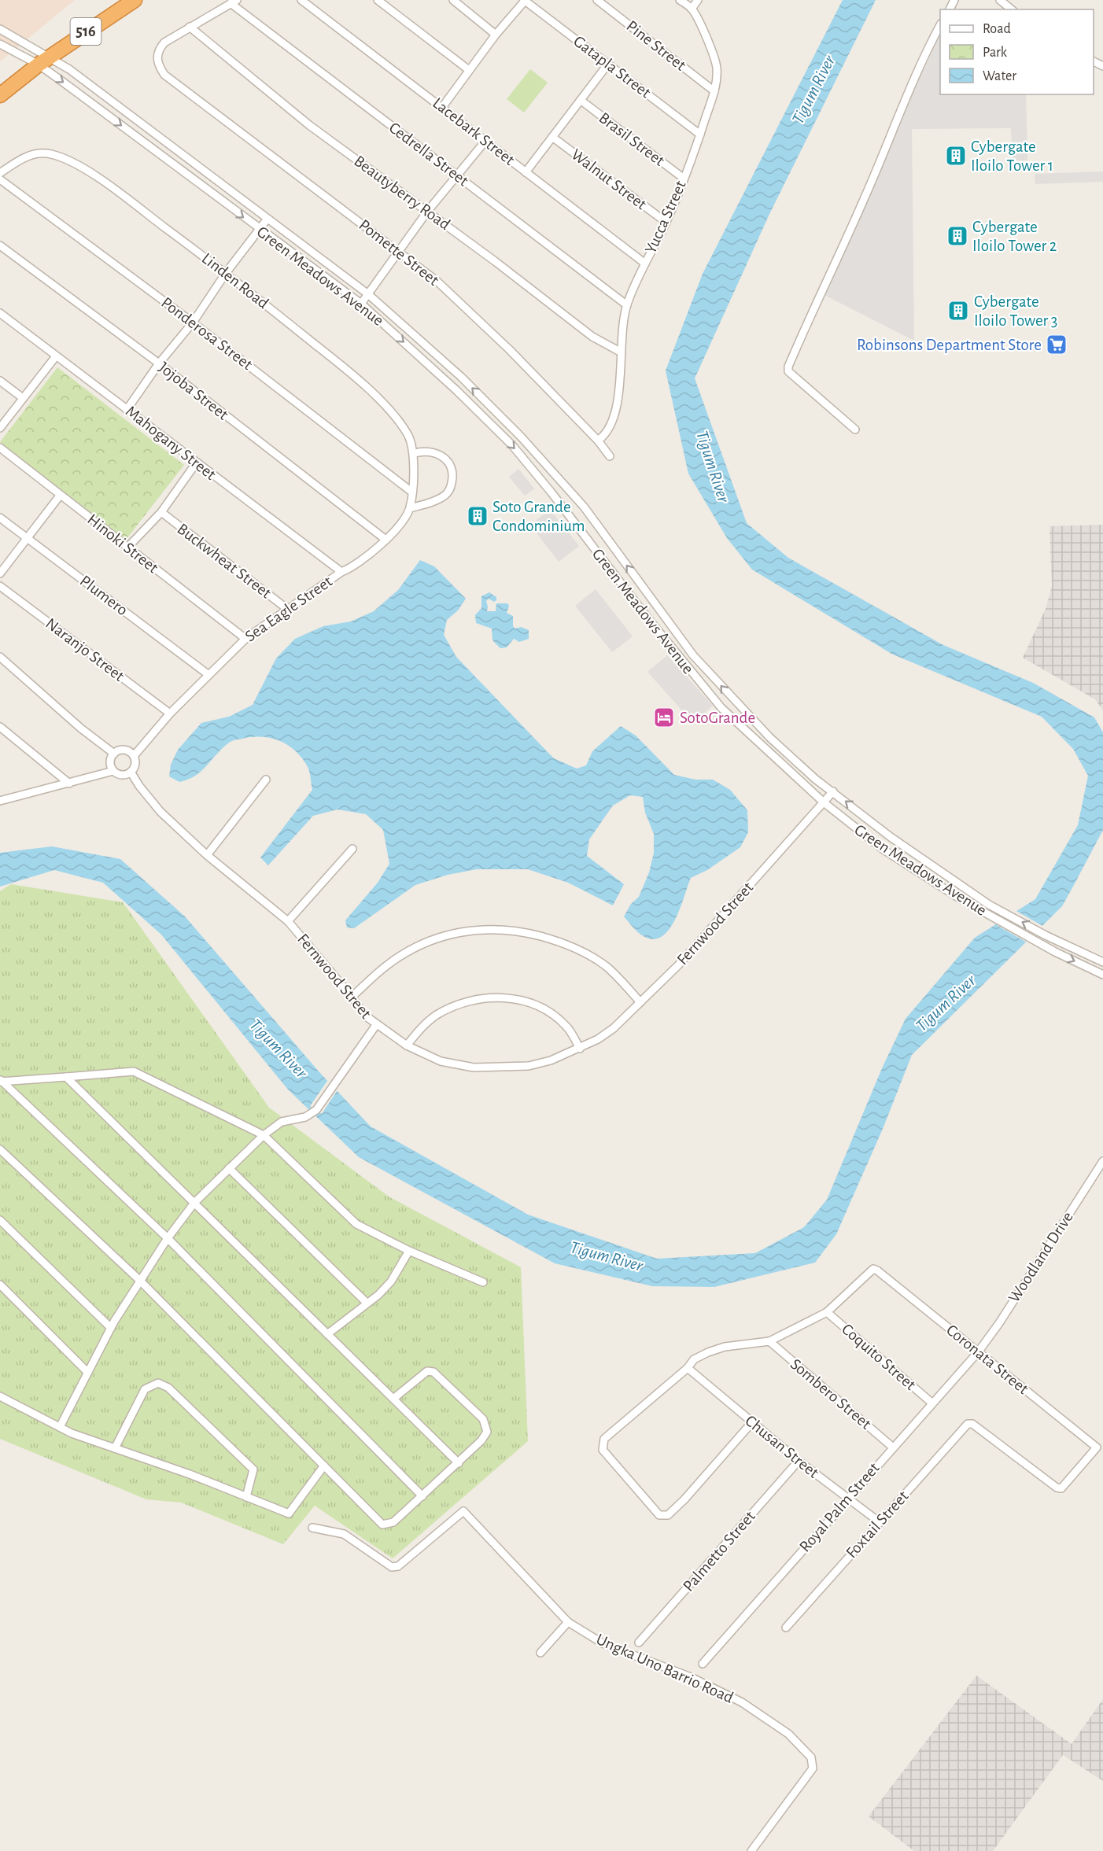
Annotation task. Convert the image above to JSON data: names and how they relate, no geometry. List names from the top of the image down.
{
  "streets": {
    "highway": ["516"],
    "street": [
      "Pine Street",
      "Gatapla Street",
      "Lacebark Street",
      "Brasil Street",
      "Cedrella Street",
      "Walnut Street",
      "Beautyberry Road",
      "Yucca Street",
      "Pomette Street",
      "Green Meadows Avenue",
      "Linden Road",
      "Ponderosa Street",
      "Jojoba Street",
      "Mahogany Street",
      "Hinoki Street",
      "Buckwheat Street",
      "Plumero",
      "Sea Eagle Street",
      "Naranjo Street",
      "Fernwood Street",
      "Woodland Drive",
      "Coquito Street",
      "Coronata Street",
      "Sombero Street",
      "Chusan Street",
      "Royal Palm Street",
      "Foxtail Street",
      "Palmetto Street",
      "Ungka Uno Barrio Road"
    ]
  },
  "crossings": [
    ["516", "Green Meadows Avenue"],
    ["Pine Street", "Yucca Street"],
    ["Gatapla Street", "Yucca Street"],
    ["Lacebark Street", "Yucca Street"],
    ["Brasil Street", "Yucca Street"],
    ["Cedrella Street", "Yucca Street"],
    ["Walnut Street", "Yucca Street"],
    ["Beautyberry Road", "Yucca Street"],
    ["Beautyberry Road", "Pomette Street"],
    ["Yucca Street", "Pomette Street"],
    ["Green Meadows Avenue", "Fernwood Street"],
    ["Linden Road", "Sea Eagle Street"],
    ["Ponderosa Street", "Sea Eagle Street"],
    ["Jojoba Street", "Sea Eagle Street"],
    ["Mahogany Street", "Sea Eagle Street"],
    ["Hinoki Street", "Sea Eagle Street"],
    ["Buckwheat Street", "Sea Eagle Street"],
    ["Plumero", "Sea Eagle Street"],
    ["Sea Eagle Street", "Naranjo Street"],
    ["Sea Eagle Street", "Fernwood Street"],
    ["Woodland Drive", "Coronata Street"],
    ["Woodland Drive", "Royal Palm Street"],
    ["Coquito Street", "Coronata Street"],
    ["Coquito Street", "Royal Palm Street"],
    ["Coronata Street", "Royal Palm Street"],
    ["Coronata Street", "Foxtail Street"],
    ["Sombero Street", "Royal Palm Street"],
    ["Chusan Street", "Royal Palm Street"],
    ["Chusan Street", "Foxtail Street"],
    ["Chusan Street", "Palmetto Street"]
  ],
  "water": ["Tigum River"],
  "places": {
    "building": [
      "Cybergate Iloilo Tower 1",
      "Cybergate Iloilo Tower 2",
      "Cybergate Iloilo Tower 3",
      "Soto Grande Condominium"
    ],
    "supermarket": ["Robinsons Department Store"],
    "hotel": ["SotoGrande"]
  },
  "legend": ["Road", "Park", "Water"]
}
